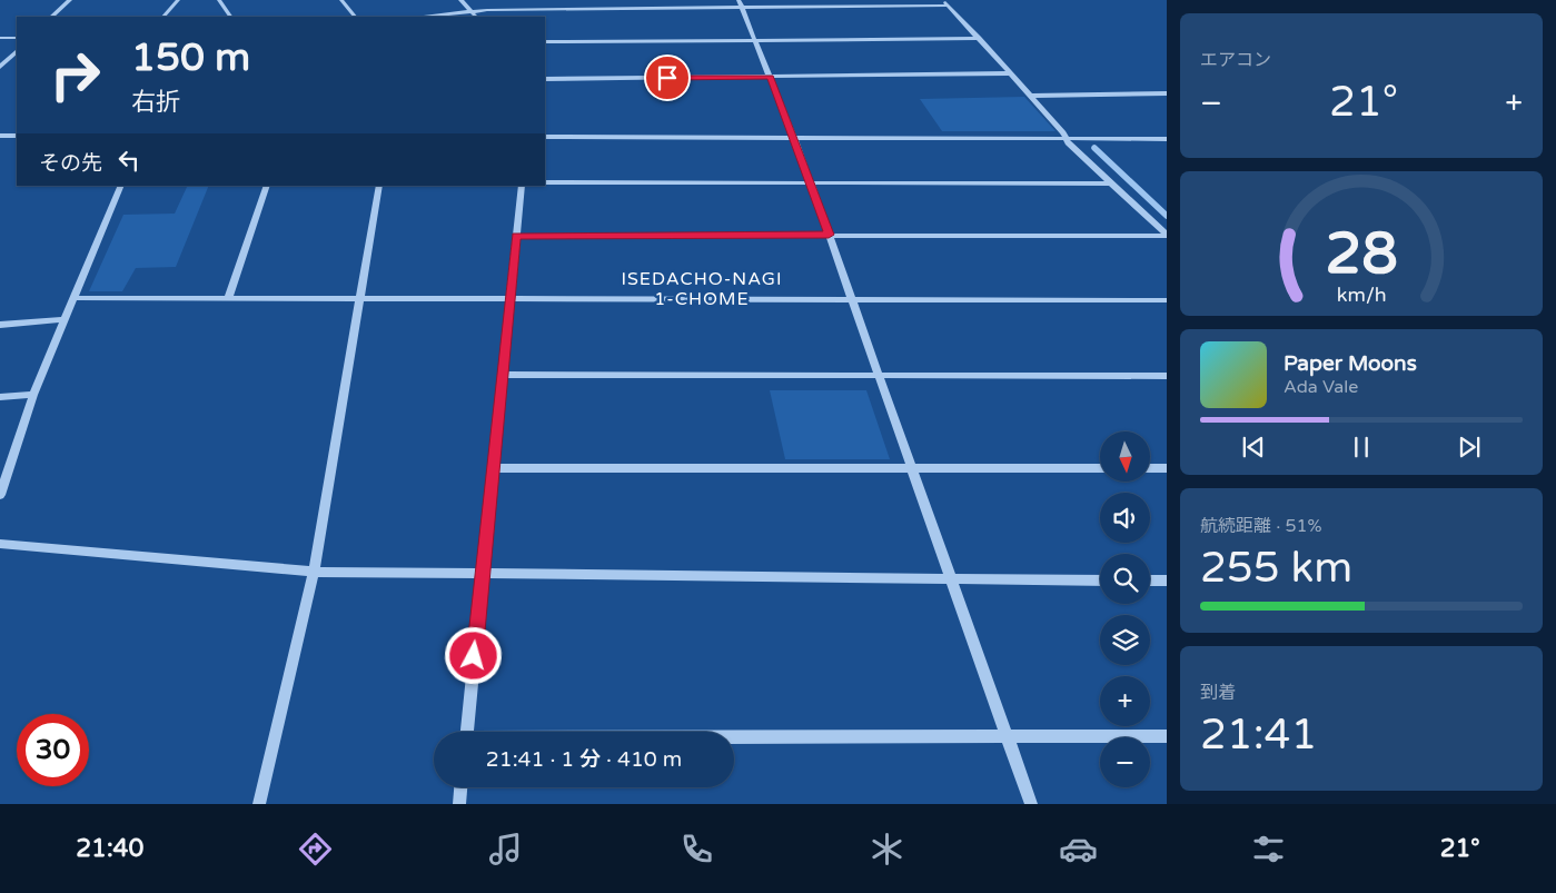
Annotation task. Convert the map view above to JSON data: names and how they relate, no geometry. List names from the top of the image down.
{
  "districts": ["ISEDACHO-NAGI 1-CHOME"],
  "north": "bottom",
  "page": {
    "tile": [
      "エアコン",
      ["航続距離 · 51%", "255 km"],
      ["到着", "21:41"]
    ],
    "turn": ["150 m", "右折"],
    "heat": ["−", "21°", "+"],
    "then": "その先",
    "song": ["Paper Moons", "Ada Vale"],
    "map_buttons": ["+", "−"],
    "limit": "30",
    "trip": "21:41 · 1 分 · 410 m",
    "tabs": ["21:40", "21°"],
    "gauge": ["28", "km/h"]
  }
}
